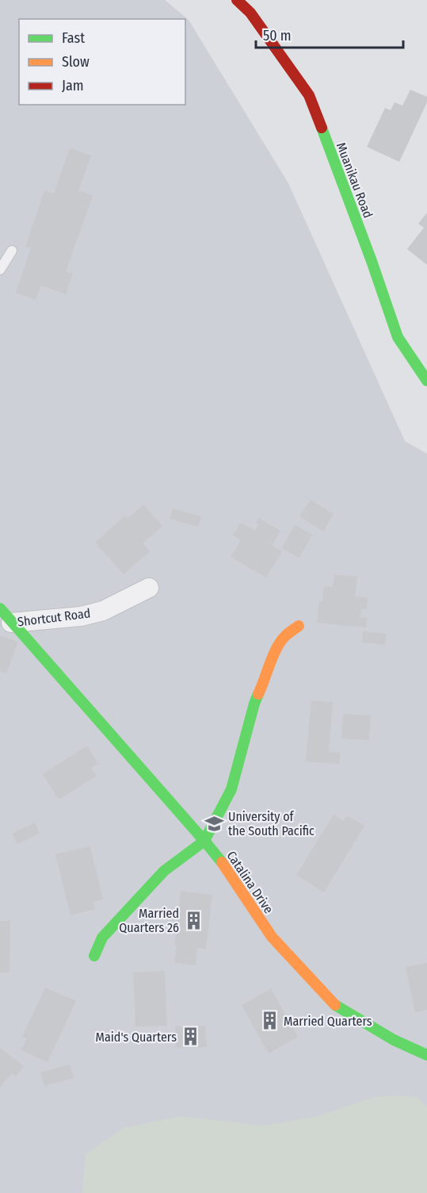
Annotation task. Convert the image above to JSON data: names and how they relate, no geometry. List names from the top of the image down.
{
  "streets": {
    "street": ["Muanikau Road", "Shortcut Road", "Catalina Drive"]
  },
  "crossings": [
    ["Shortcut Road", "Catalina Drive"]
  ],
  "places": {
    "school or university": ["University of the South Pacific"],
    "building": ["Married Quarters 26", "Married Quarters", "Maid's Quarters"]
  },
  "legend": ["Fast", "Slow", "Jam"],
  "scale_bar": "50 m"
}
